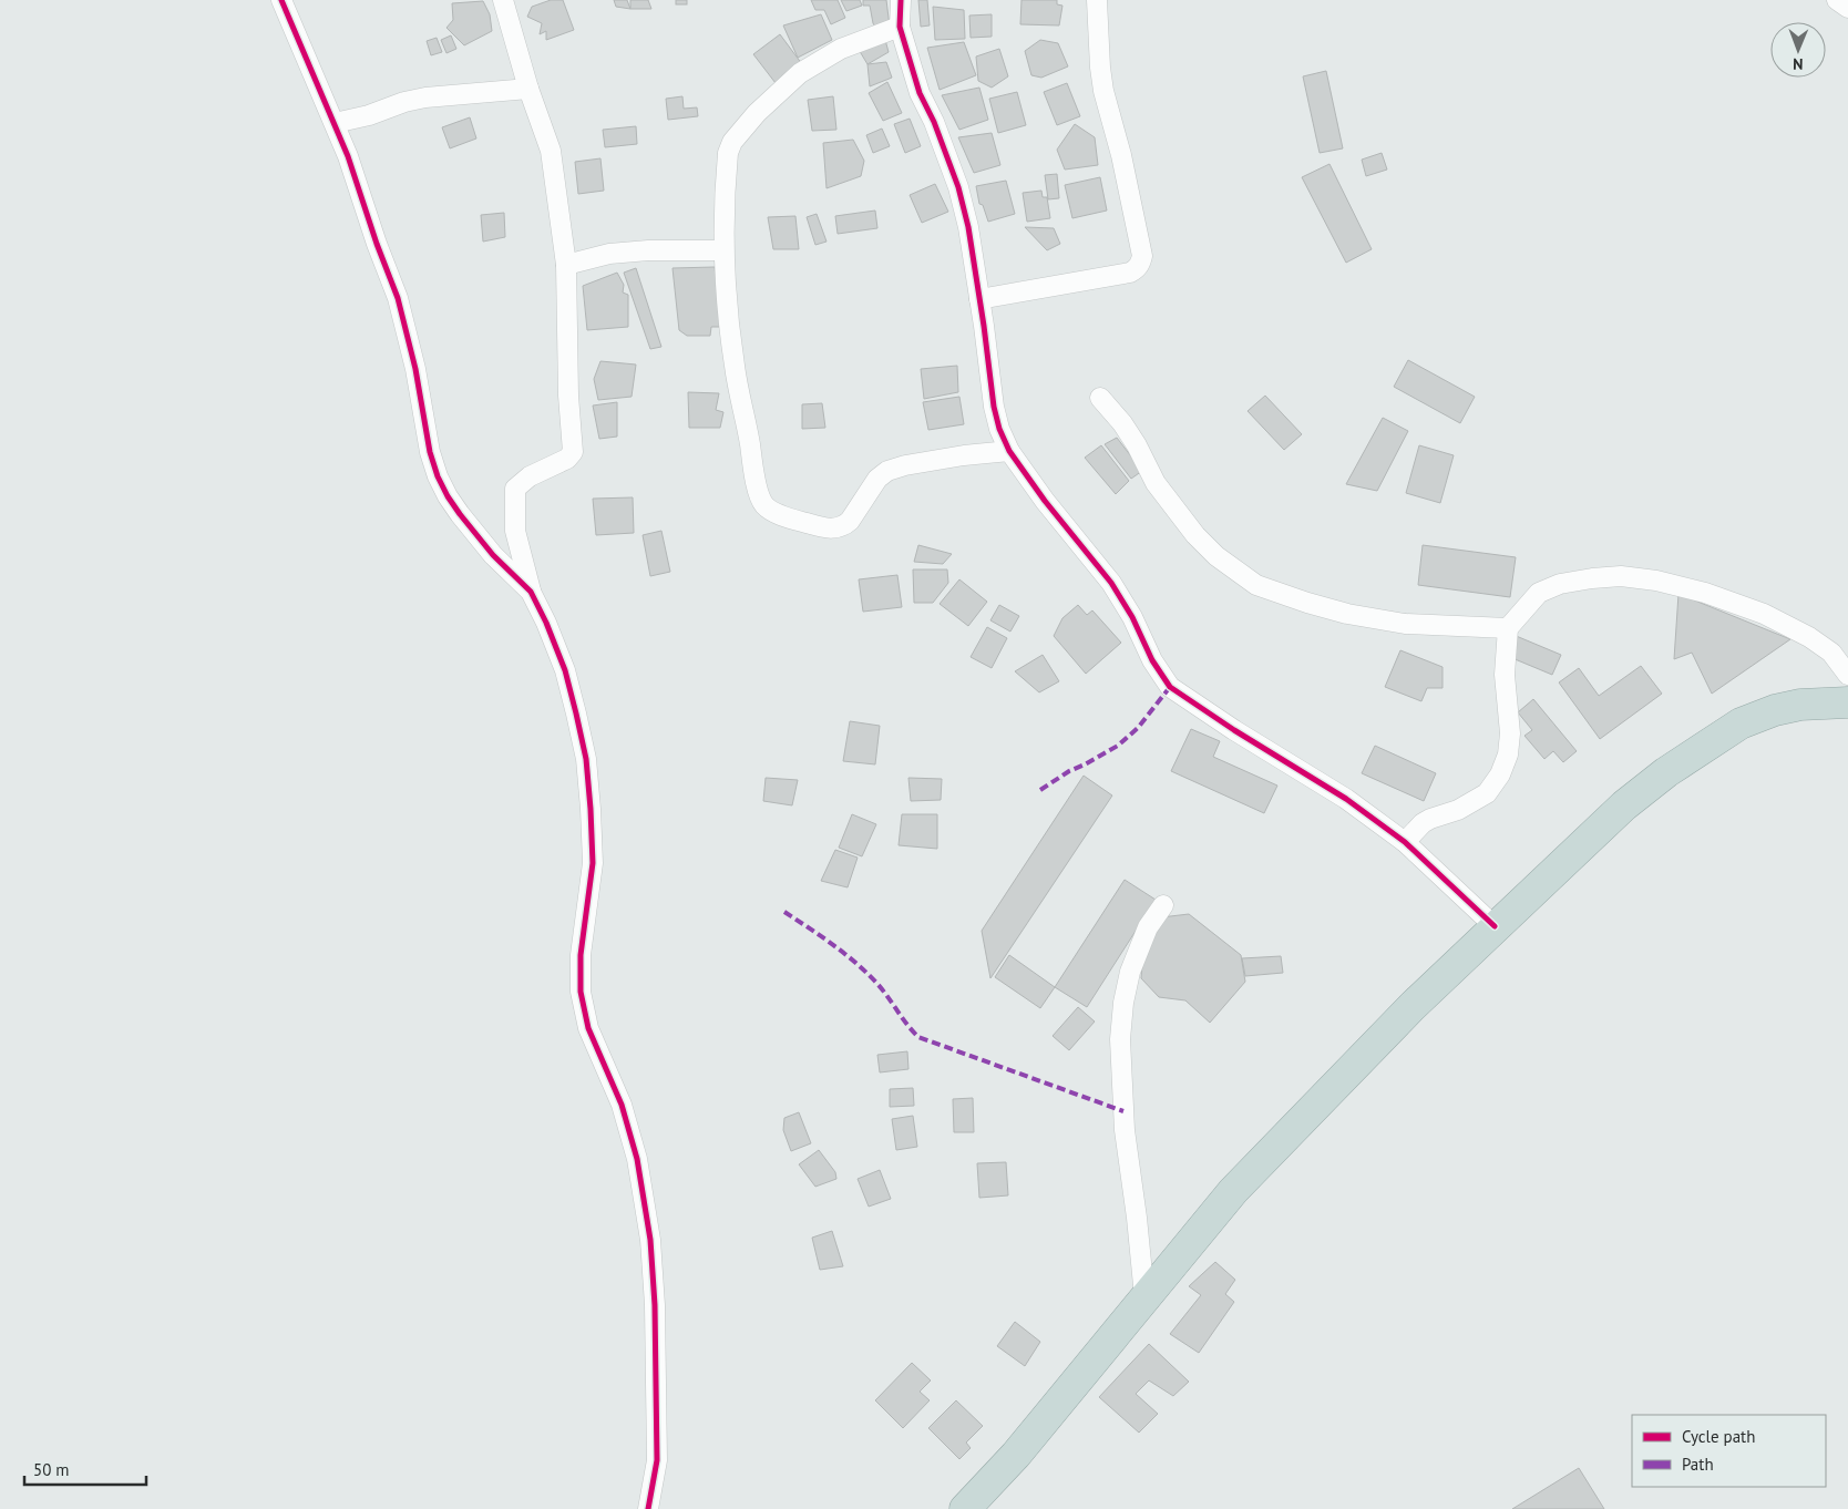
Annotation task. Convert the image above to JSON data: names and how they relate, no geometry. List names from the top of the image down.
{
  "legend": ["Cycle path", "Path"],
  "scale_bar": "50 m",
  "north": "bottom"
}
